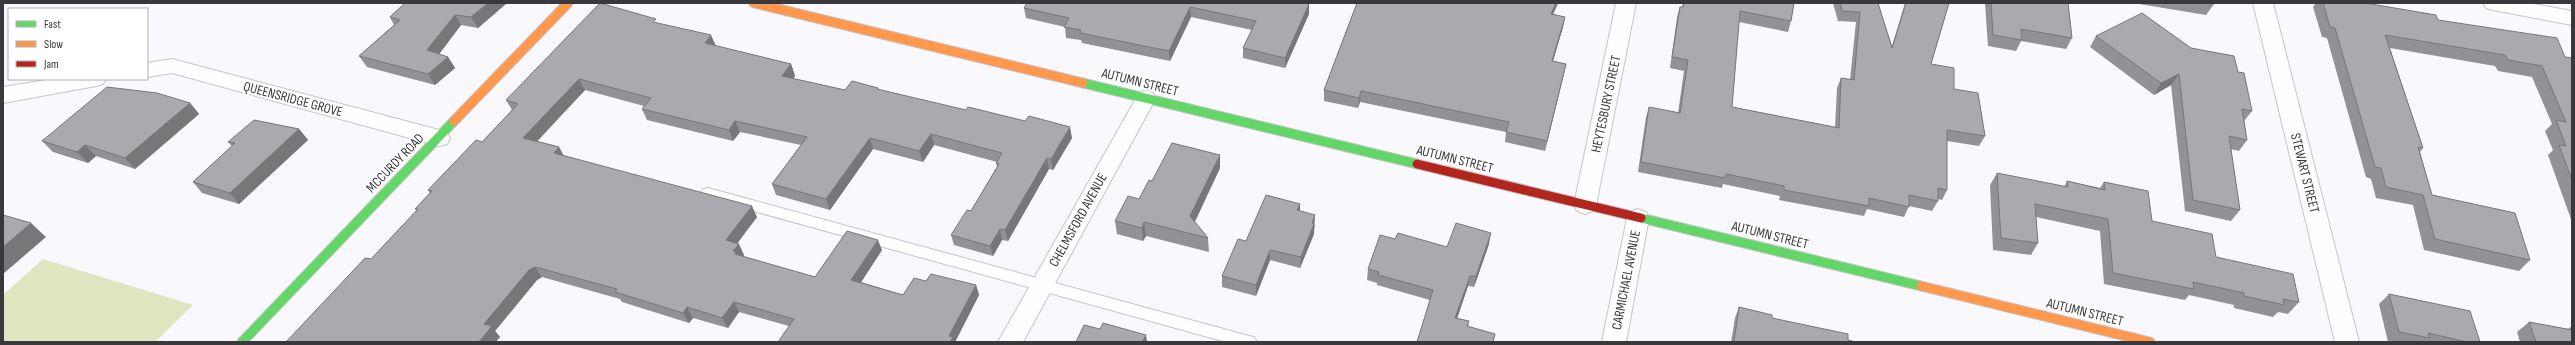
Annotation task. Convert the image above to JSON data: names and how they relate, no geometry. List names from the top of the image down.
{
  "streets": {
    "street": [
      "AUTUMN STREET",
      "QUEENSRIDGE GROVE",
      "HEYTESBURY STREET",
      "MCCURDY ROAD",
      "STEWART STREET",
      "CHELMSFORD AVENUE",
      "CARMICHAEL AVENUE"
    ]
  },
  "crossings": [
    ["AUTUMN STREET", "HEYTESBURY STREET"],
    ["AUTUMN STREET", "CHELMSFORD AVENUE"],
    ["AUTUMN STREET", "CARMICHAEL AVENUE"],
    ["QUEENSRIDGE GROVE", "MCCURDY ROAD"]
  ],
  "legend": ["Fast", "Slow", "Jam"]
}
